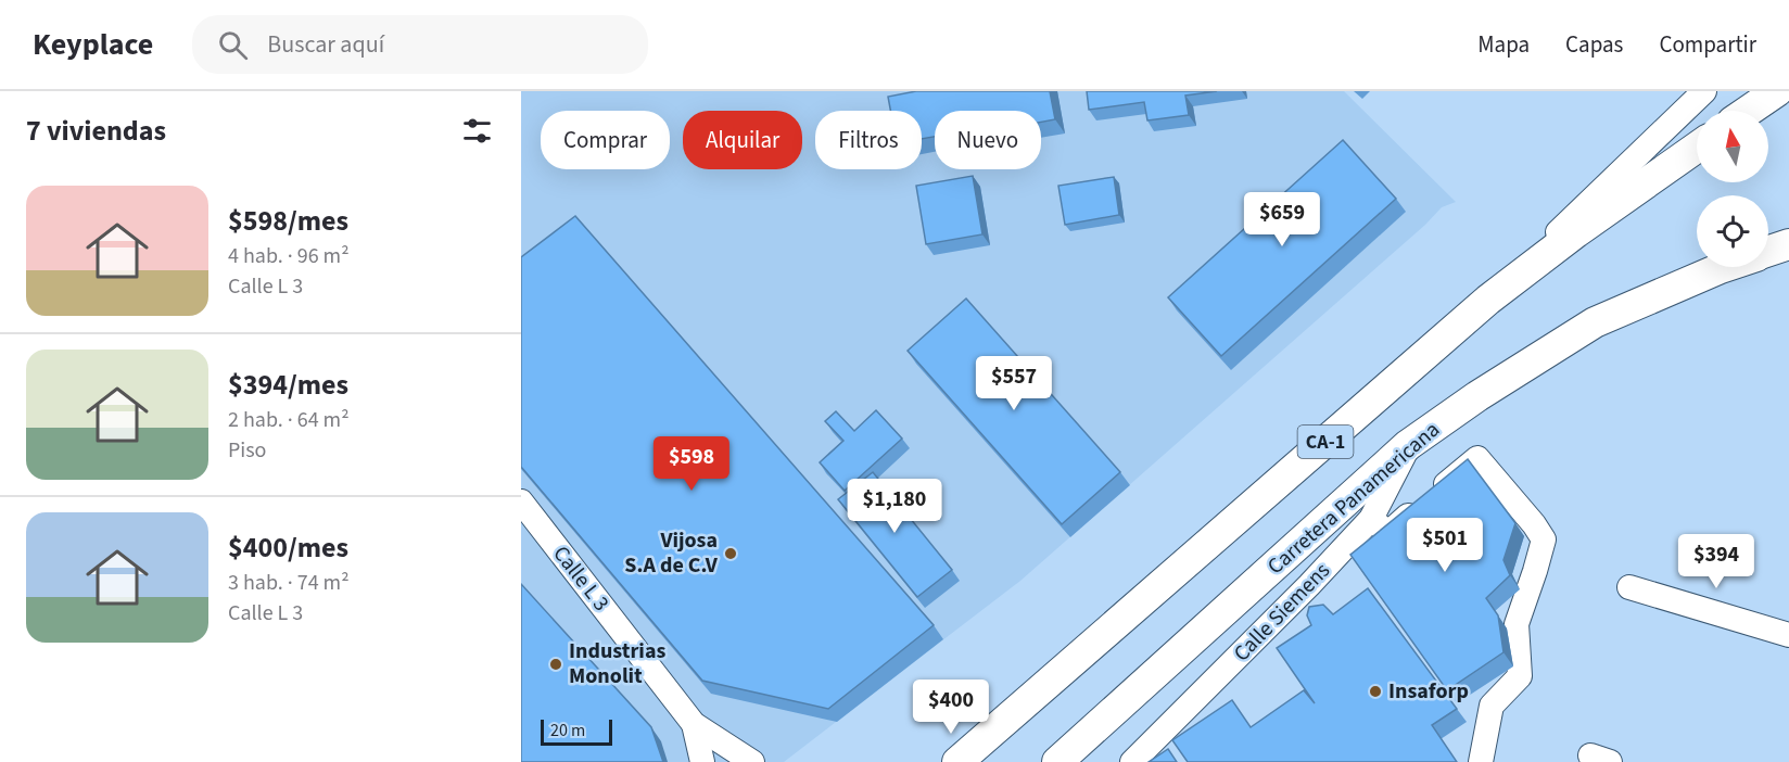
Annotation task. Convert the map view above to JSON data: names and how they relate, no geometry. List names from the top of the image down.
{
  "streets": {
    "main road": ["CA-1", "Carretera Panamericana"],
    "street": ["Calle L 3", "Calle Siemens"]
  },
  "crossings": [
    ["Carretera Panamericana", "Calle Siemens"]
  ],
  "places": ["Vijosa S.A de C.V", "Industrias Monolit", "Insaforp"],
  "scale_bar": "20 m",
  "north": "top",
  "page": {
    "header": "Keyplace",
    "search": "Buscar aquí",
    "nav": ["Mapa", "Capas", "Compartir"],
    "heading": "7 viviendas",
    "chip": [
      "Comprar",
      "Alquilar",
      "Filtros",
      "Nuevo"
    ],
    "list": [
      {
        "name": "$598/mes",
        "note": "4 hab. · 96 m² · Calle L 3"
      },
      {
        "name": "$394/mes",
        "note": "2 hab. · 64 m² · Piso"
      },
      {
        "name": "$400/mes",
        "note": "3 hab. · 74 m² · Calle L 3"
      }
    ],
    "price": [
      "$659",
      "$557",
      "$598",
      "$1,180",
      "$501",
      "$394",
      "$400"
    ],
    "scale": "20 m"
  }
}
